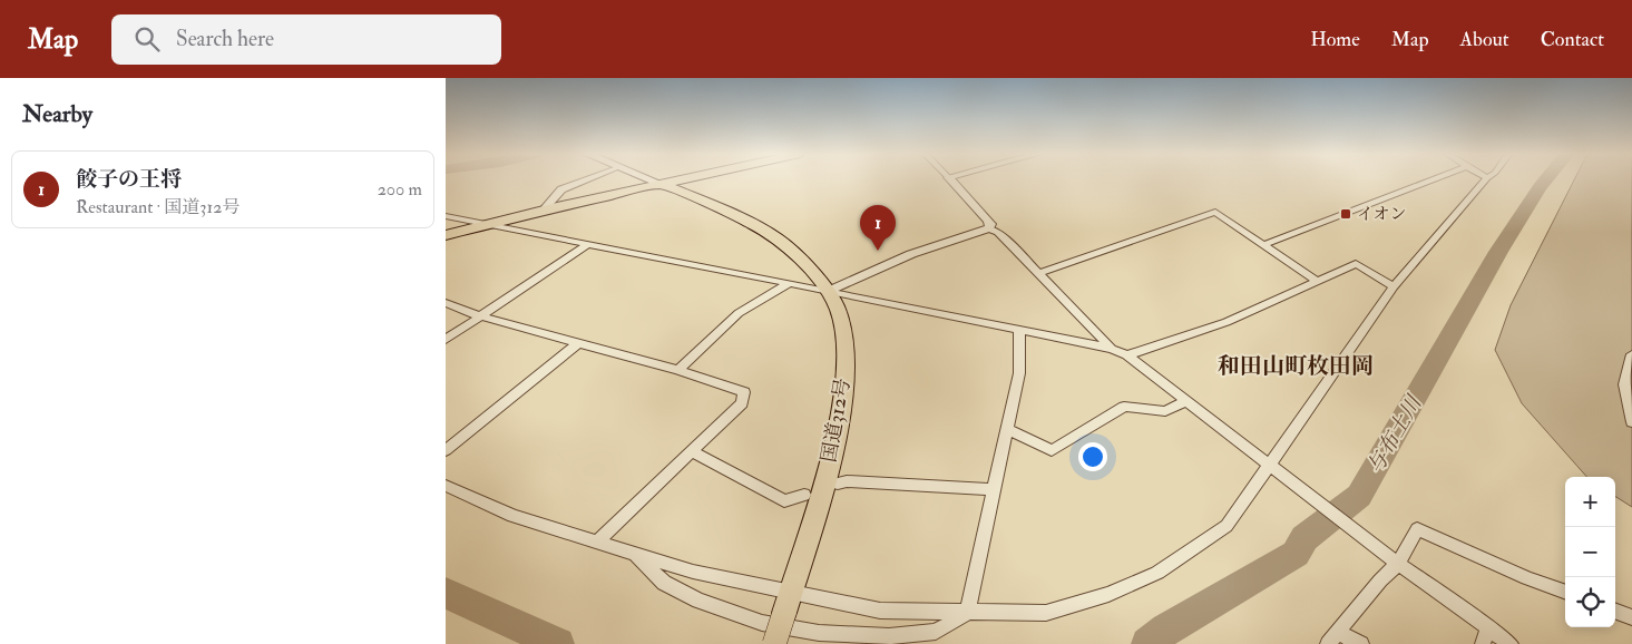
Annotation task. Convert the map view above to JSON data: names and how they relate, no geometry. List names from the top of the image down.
{
  "streets": {
    "highway": ["国道312号"]
  },
  "districts": ["和田山町枚田岡"],
  "water": ["与布土川"],
  "places": {
    "transit": ["イオン"]
  },
  "page": {
    "header": "Map",
    "search": "Search here",
    "nav": [
      "Home",
      "Map",
      "About",
      "Contact"
    ],
    "heading": "Nearby",
    "list": [
      {
        "mark": "1",
        "name": "餃子の王将",
        "note": "Restaurant · 国道312号",
        "value": "200 m"
      }
    ],
    "pins": "1",
    "map_buttons": ["+", "−"]
  }
}
